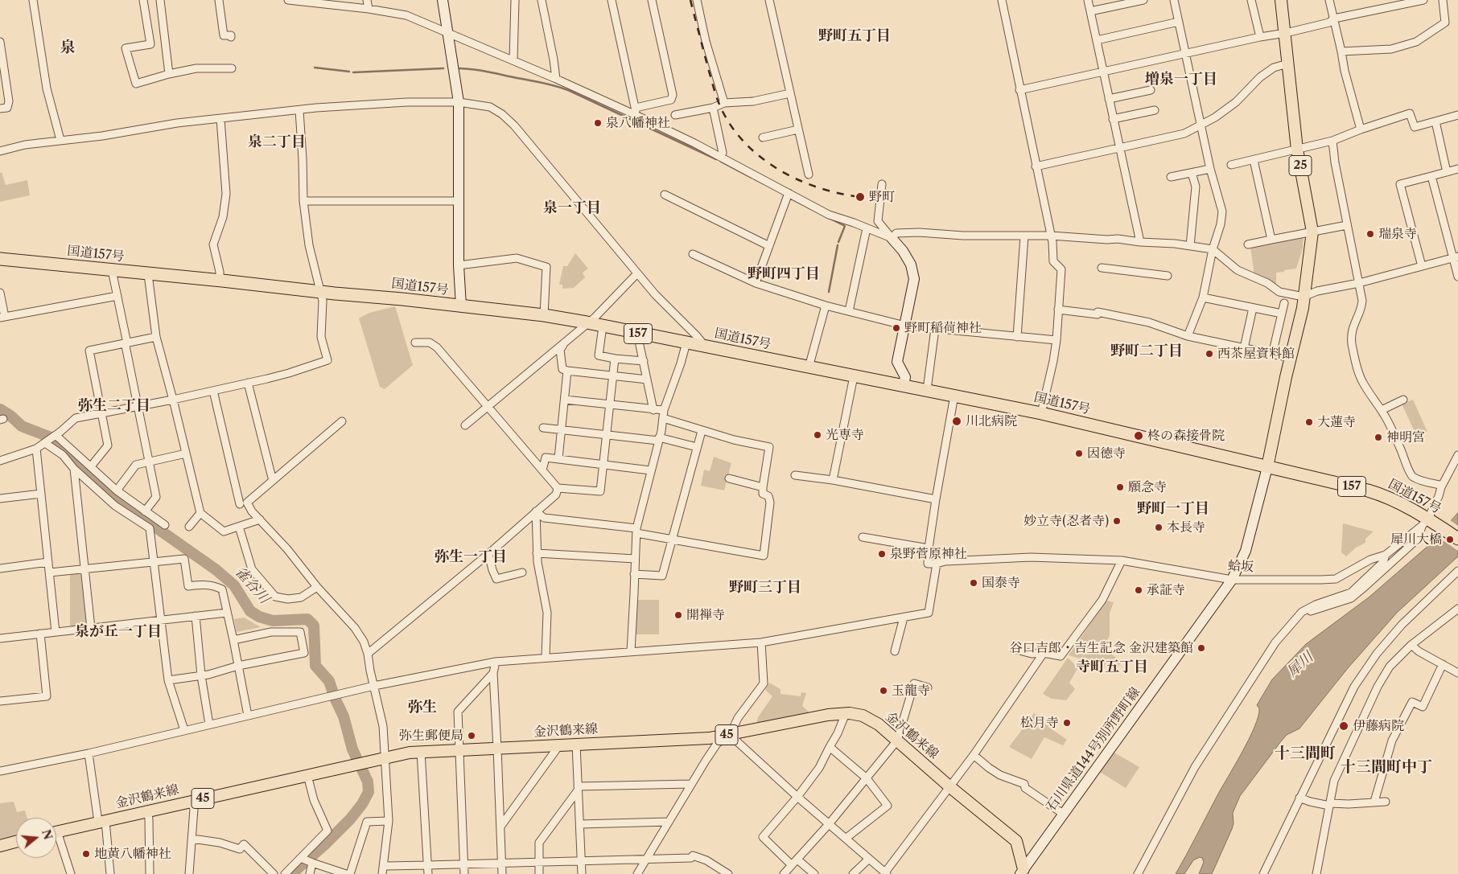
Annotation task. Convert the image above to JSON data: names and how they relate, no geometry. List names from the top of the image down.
{
  "streets": {
    "highway": ["国道157号", "157"],
    "main road": [
      "25",
      "金沢鶴来線",
      "45",
      "石川県道144号別所野町線"
    ],
    "street": ["蛤坂"]
  },
  "crossings": [
    ["25", "国道157号"],
    ["25", "石川県道144号別所野町線"],
    ["国道157号", "石川県道144号別所野町線"],
    ["蛤坂", "石川県道144号別所野町線"],
    ["金沢鶴来線", "石川県道144号別所野町線"]
  ],
  "districts": [
    "野町五丁目",
    "泉",
    "増泉一丁目",
    "泉二丁目",
    "泉一丁目",
    "野町四丁目",
    "野町二丁目",
    "弥生二丁目",
    "野町一丁目",
    "弥生一丁目",
    "野町三丁目",
    "泉が丘一丁目",
    "寺町五丁目",
    "弥生",
    "十三間町",
    "十三間町中丁"
  ],
  "water": ["雀谷川", "犀川"],
  "places": [
    "泉八幡神社",
    "野町",
    "瑞泉寺",
    "野町稲荷神社",
    "西茶屋資料館",
    "川北病院",
    "大蓮寺",
    "光専寺",
    "柊の森接骨院",
    "神明宮",
    "因徳寺",
    "願念寺",
    "妙立寺(忍者寺)",
    "本長寺",
    "犀川大橋",
    "泉野菅原神社",
    "国泰寺",
    "承証寺",
    "開禅寺",
    "谷口吉郎・吉生記念 金沢建築館",
    "玉龍寺",
    "松月寺",
    "伊藤病院",
    "弥生郵便局",
    "地黄八幡神社"
  ],
  "north": "right"
}
